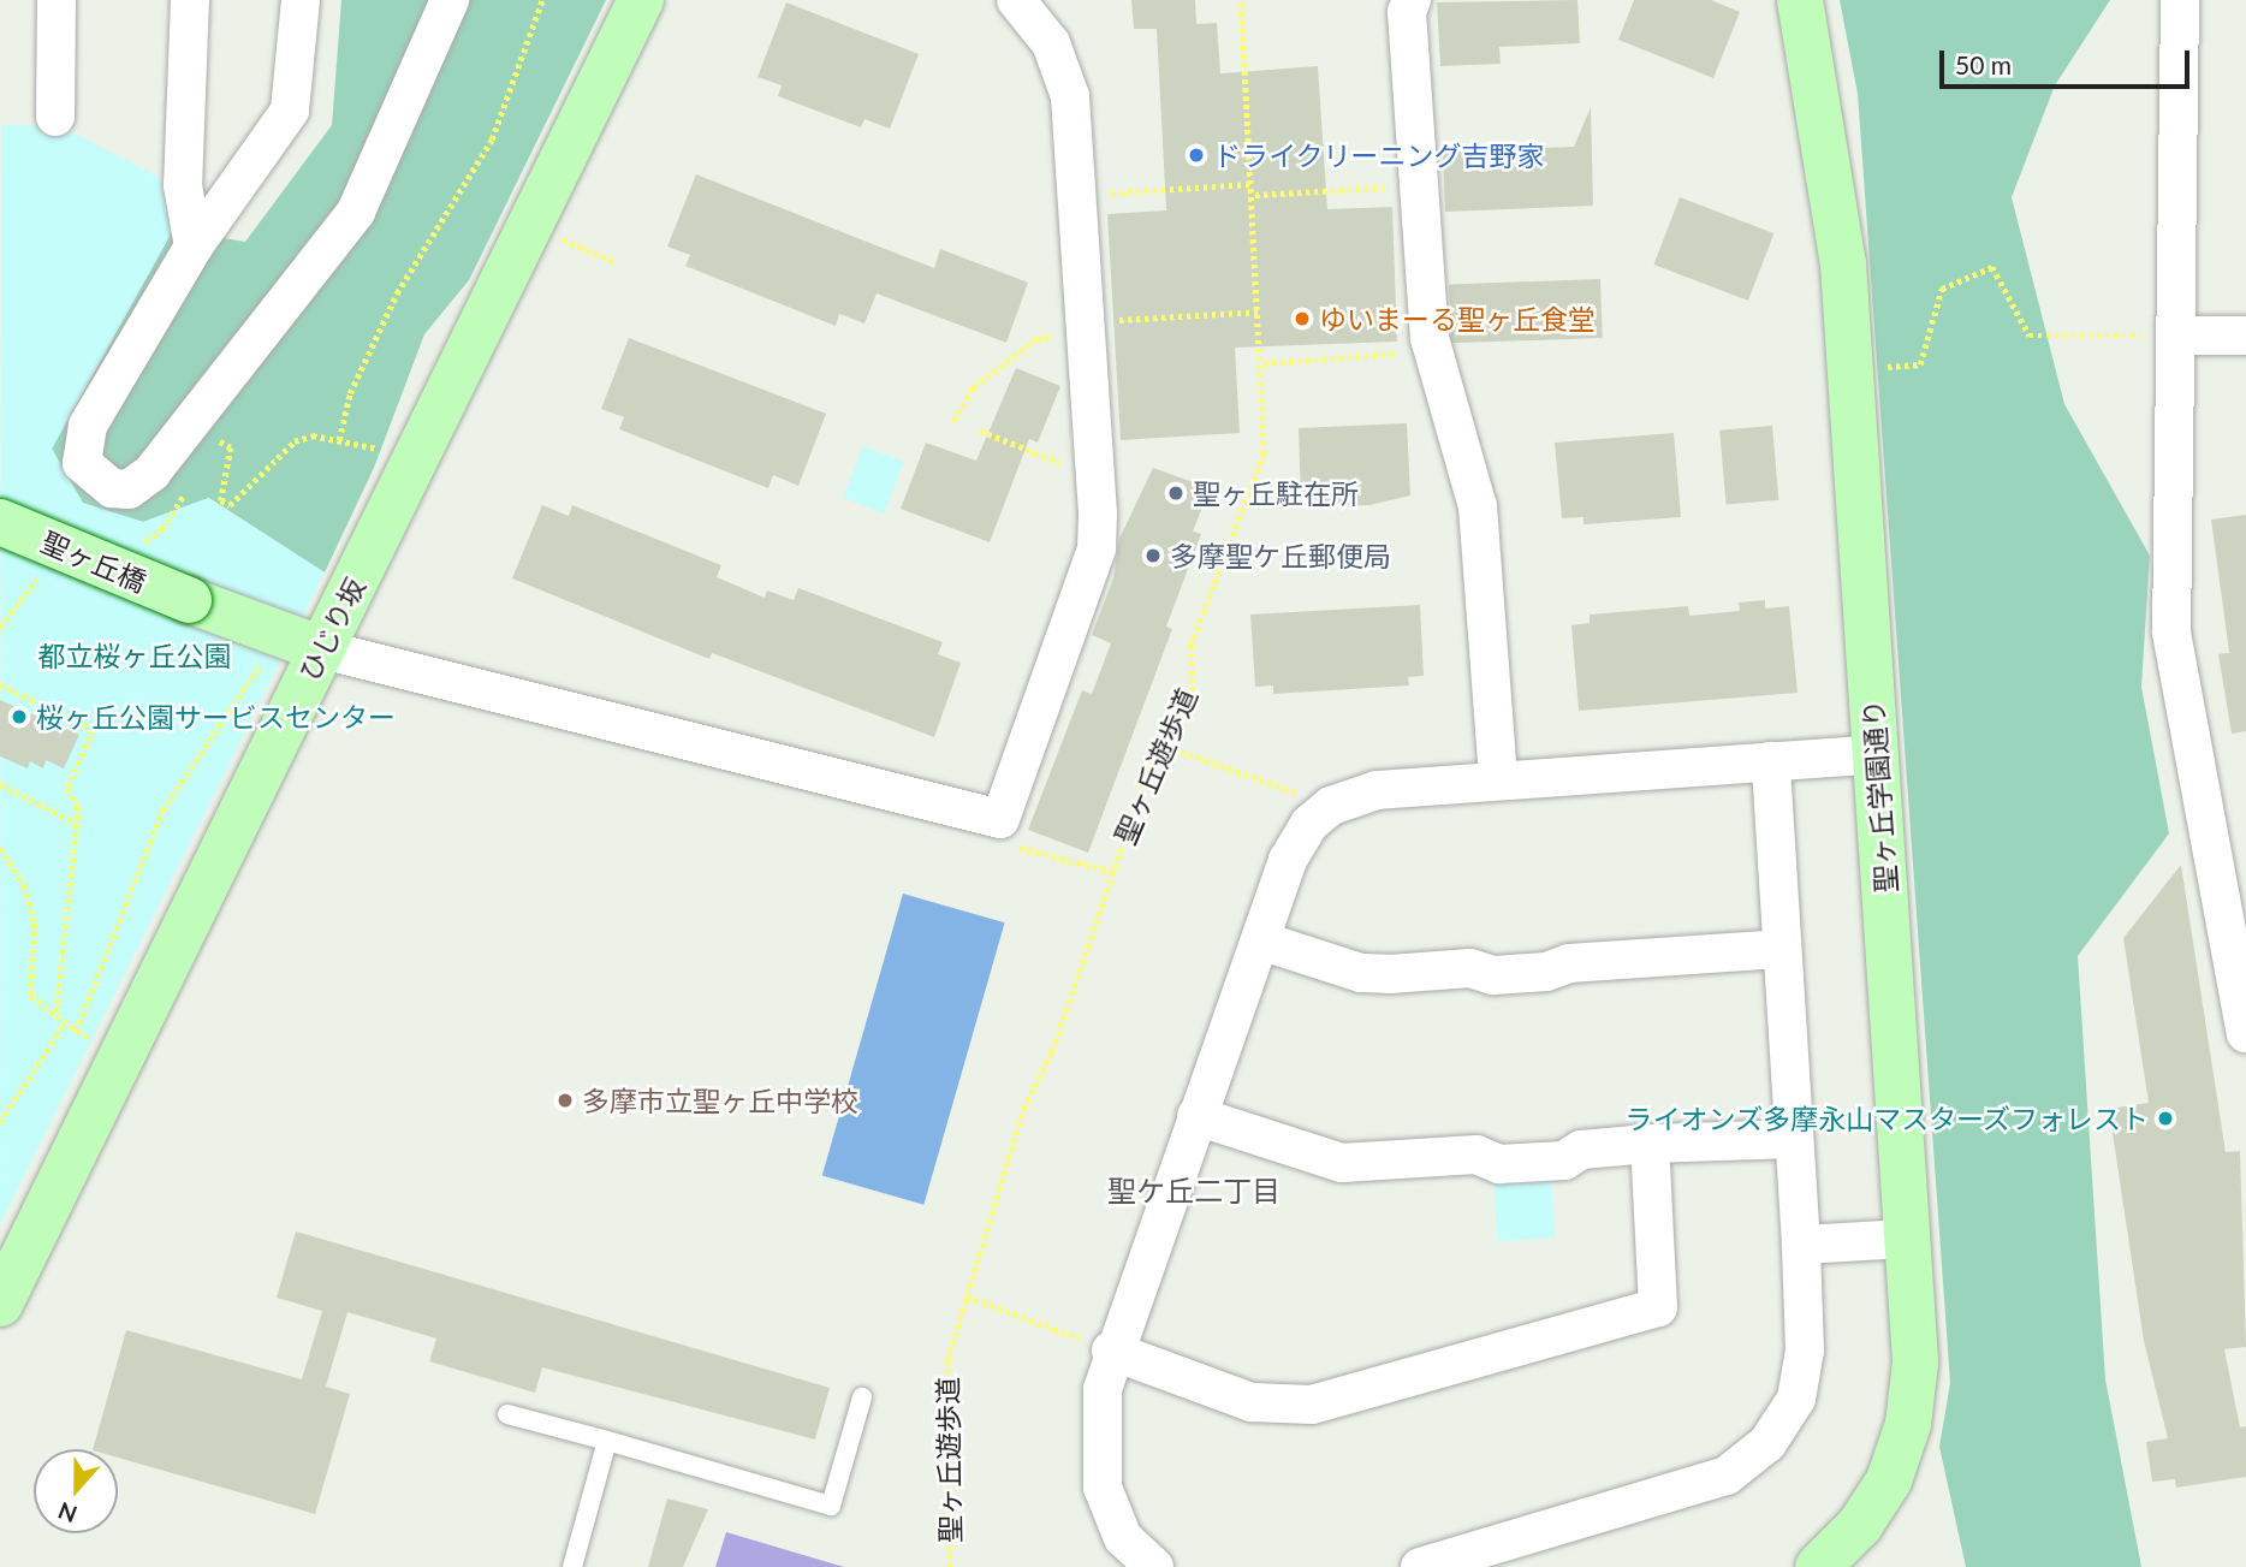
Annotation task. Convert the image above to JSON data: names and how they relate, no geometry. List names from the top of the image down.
{
  "streets": {
    "street": ["聖ヶ丘橋", "ひじり坂", "聖ヶ丘学園通り"],
    "path": ["聖ヶ丘遊歩道"]
  },
  "crossings": [
    ["聖ヶ丘橋", "ひじり坂"]
  ],
  "districts": ["聖ケ丘二丁目"],
  "parks": ["都立桜ヶ丘公園"],
  "places": [
    "ドライクリーニング吉野家",
    "ゆいまーる聖ヶ丘食堂",
    "聖ヶ丘駐在所",
    "多摩聖ケ丘郵便局",
    "桜ヶ丘公園サービスセンター",
    "多摩市立聖ヶ丘中学校",
    "ライオンズ多摩永山マスターズフォレスト"
  ],
  "scale_bar": "50 m",
  "north": "bottom"
}
